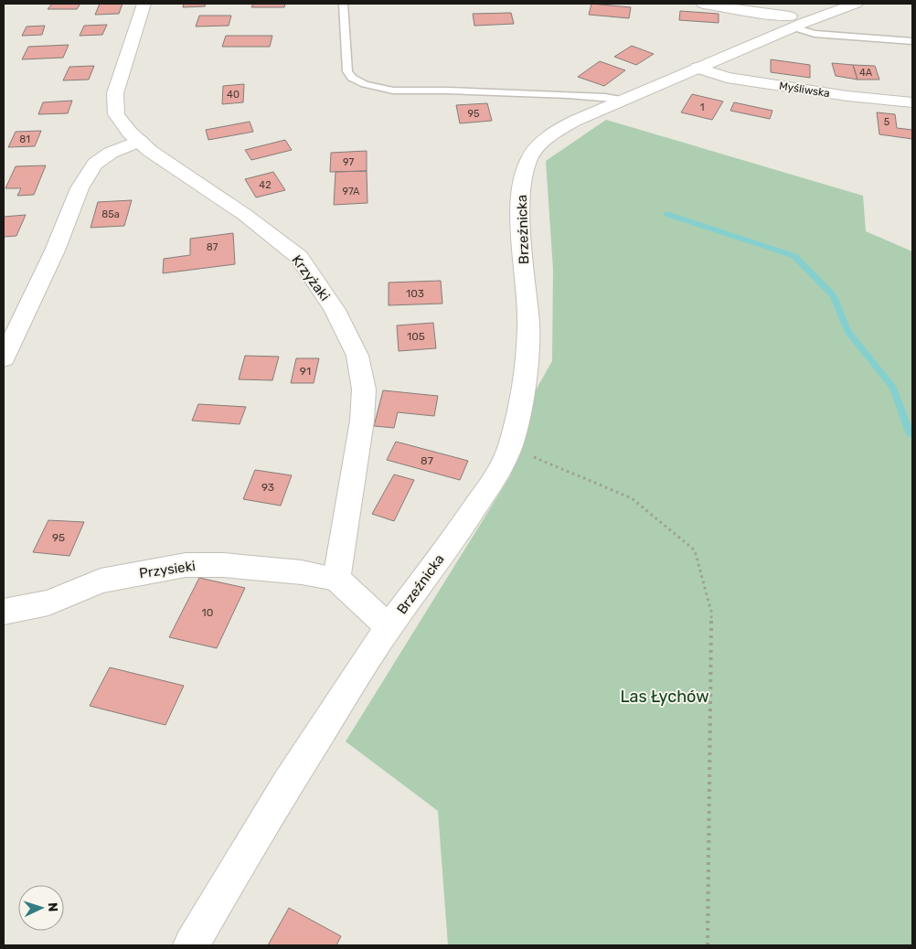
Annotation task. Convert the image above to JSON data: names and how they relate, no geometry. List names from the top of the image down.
{
  "streets": {
    "street": [
      "Myśliwska",
      "Brzeźnicka",
      "Krzyżaki",
      "Przysieki"
    ]
  },
  "crossings": [
    ["Myśliwska", "Brzeźnicka"],
    ["Krzyżaki", "Przysieki"]
  ],
  "parks": ["Las Łychów"],
  "house_numbers": [
    "4A",
    "40",
    "1",
    "95",
    "5",
    "81",
    "97",
    "42",
    "97A",
    "85a",
    "87",
    "103",
    "105",
    "91",
    "87",
    "93",
    "95",
    "10"
  ],
  "north": "right"
}
